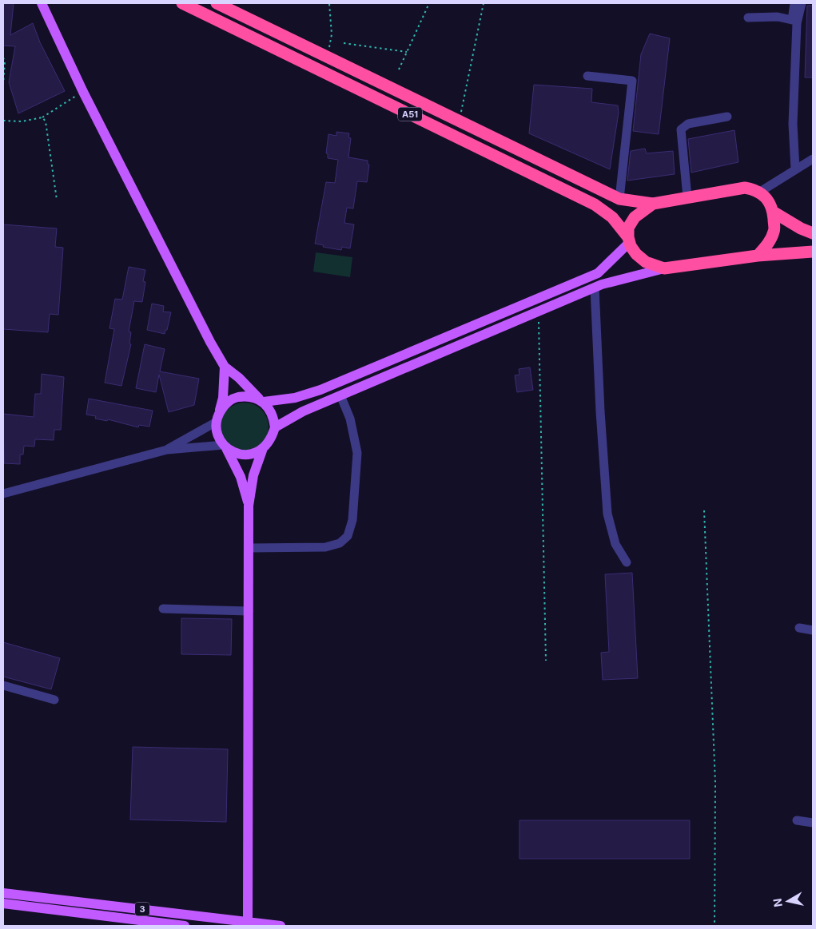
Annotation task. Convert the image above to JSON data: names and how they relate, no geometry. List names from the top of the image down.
{
  "streets": {
    "highway": ["A51"],
    "main road": ["3"]
  },
  "north": "left"
}
